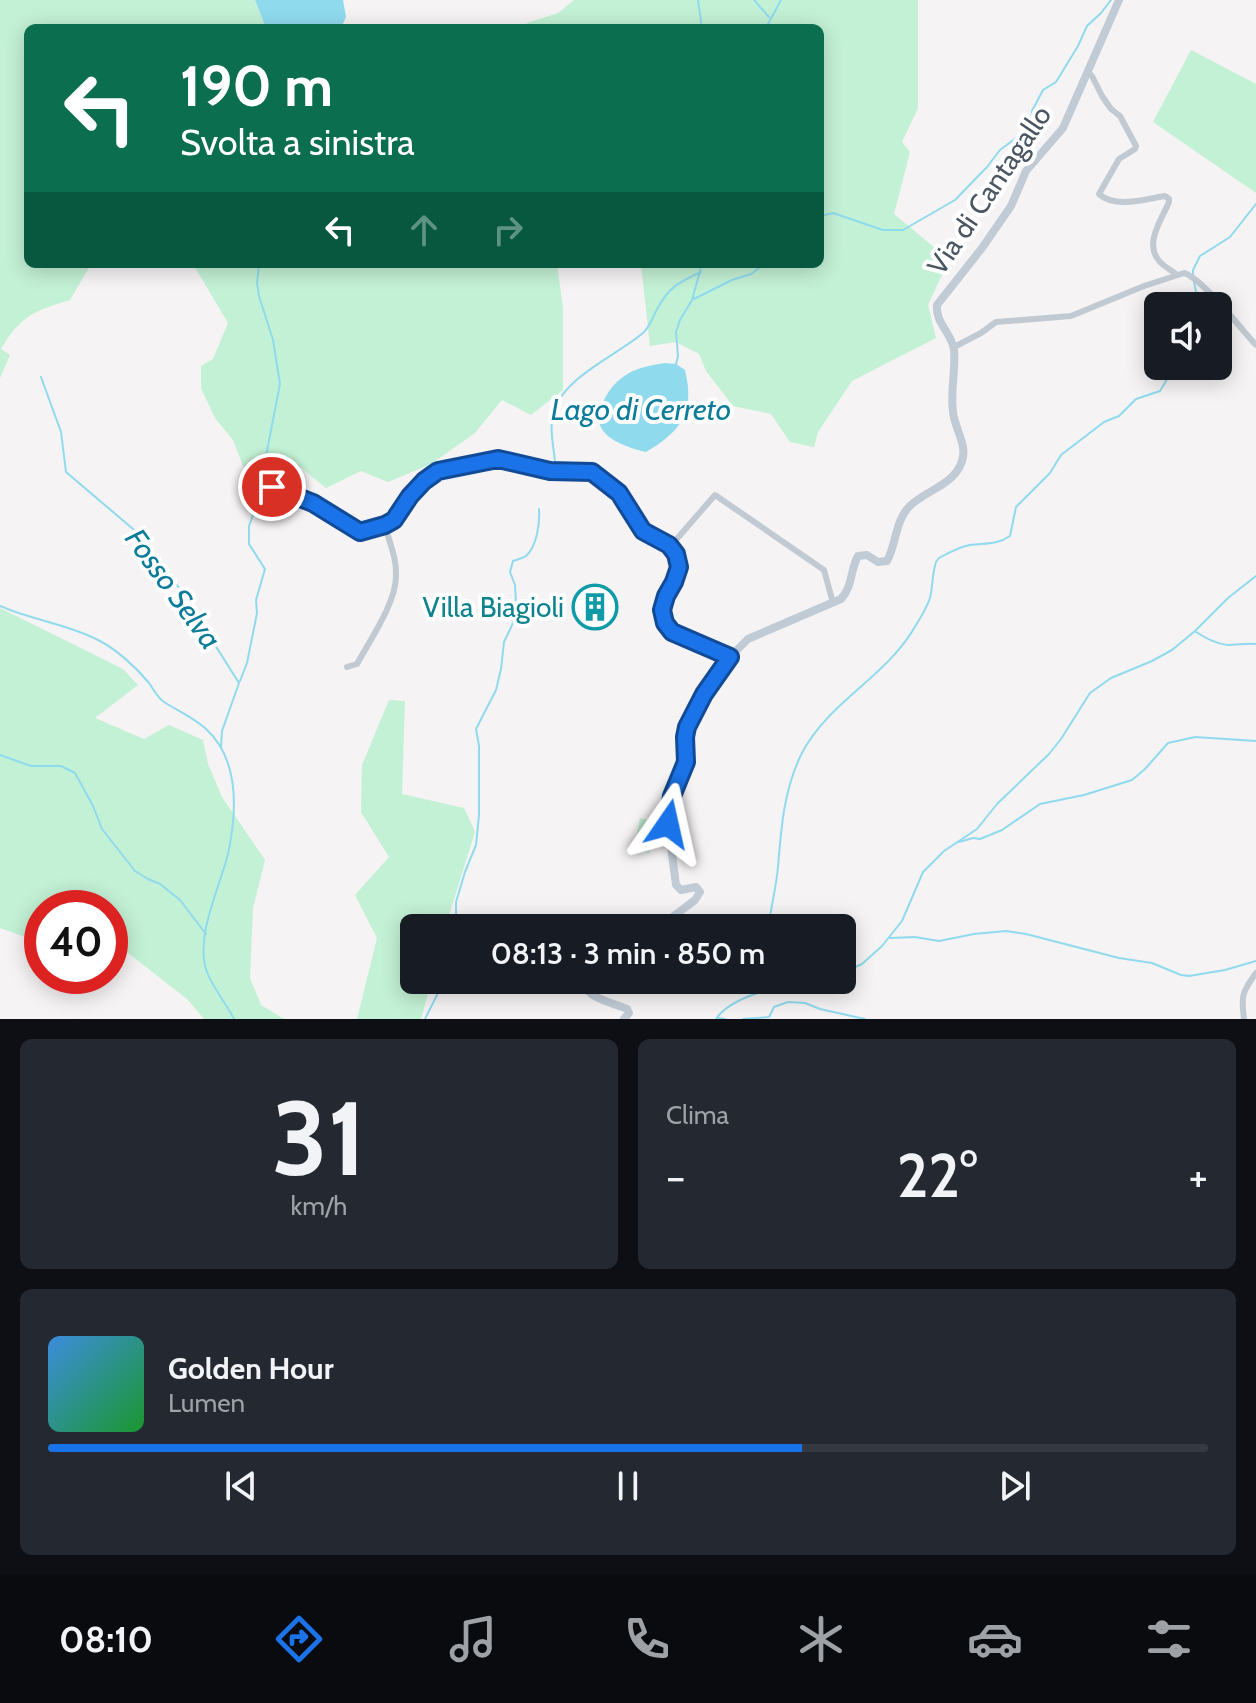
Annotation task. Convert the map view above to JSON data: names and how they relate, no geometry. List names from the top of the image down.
{
  "streets": {
    "street": ["Via di Cantagallo"]
  },
  "water": ["Lago di Cerreto", "Fosso Selva"],
  "places": {
    "building": ["Villa Biagioli"]
  },
  "page": {
    "turn": ["190 m", "Svolta a sinistra"],
    "limit": "40",
    "trip": "08:13 · 3 min · 850 m",
    "tile": [
      ["31", "km/h"],
      "Clima"
    ],
    "heat": ["−", "22°", "+"],
    "song": ["Golden Hour", "Lumen"],
    "tabs": "08:10"
  }
}
